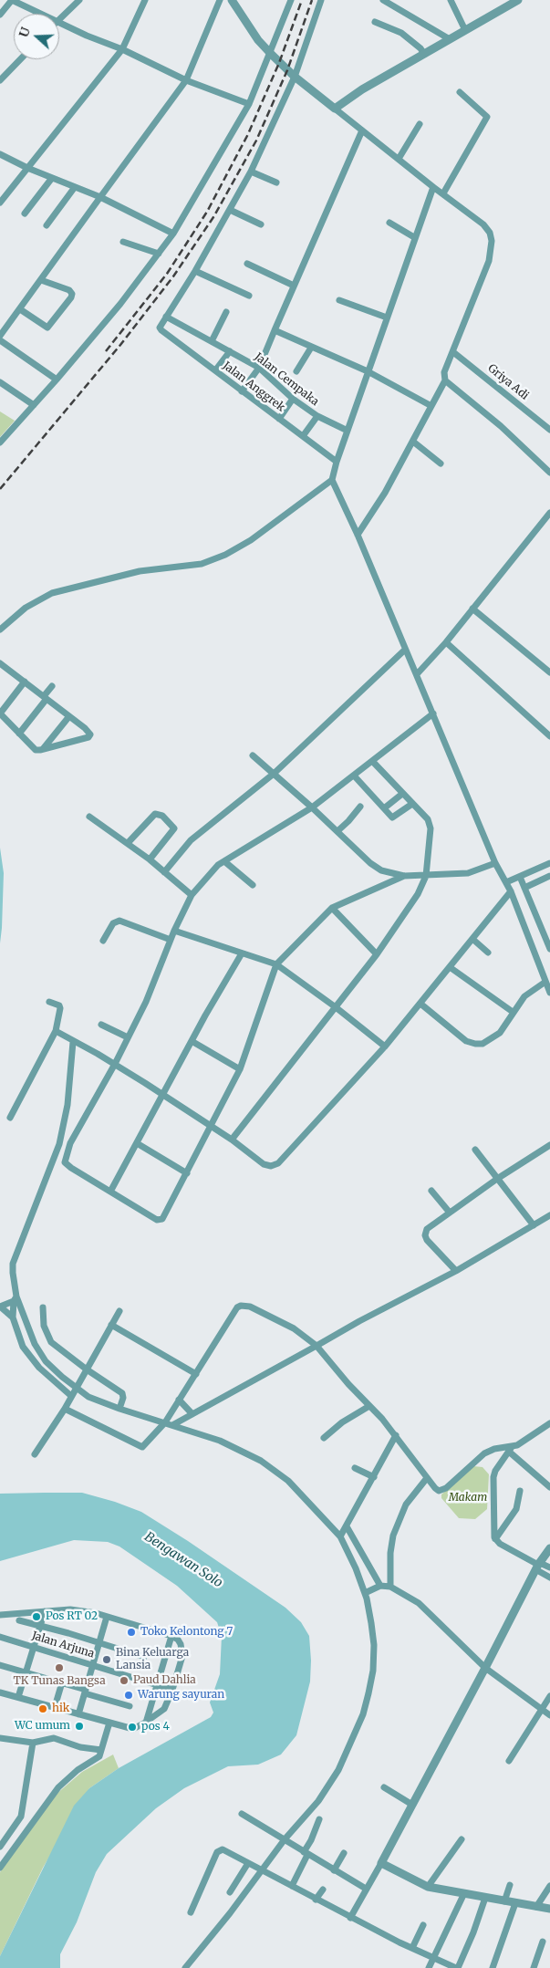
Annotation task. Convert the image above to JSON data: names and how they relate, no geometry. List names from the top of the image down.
{
  "streets": {
    "street": [
      "Jalan Cempaka",
      "Griya Adi",
      "Jalan Anggrek",
      "Jalan Arjuna"
    ]
  },
  "crossings": [
    ["Jalan Cempaka", "Jalan Anggrek"]
  ],
  "water": ["Bengawan Solo"],
  "parks": ["Makam"],
  "places": [
    "Pos RT 02",
    "Toko Kelontong 7",
    "Bina Keluarga Lansia",
    "TK Tunas Bangsa",
    "Paud Dahlia",
    "Warung sayuran",
    "hik",
    "WC umum",
    "pos 4"
  ],
  "north": "left"
}
